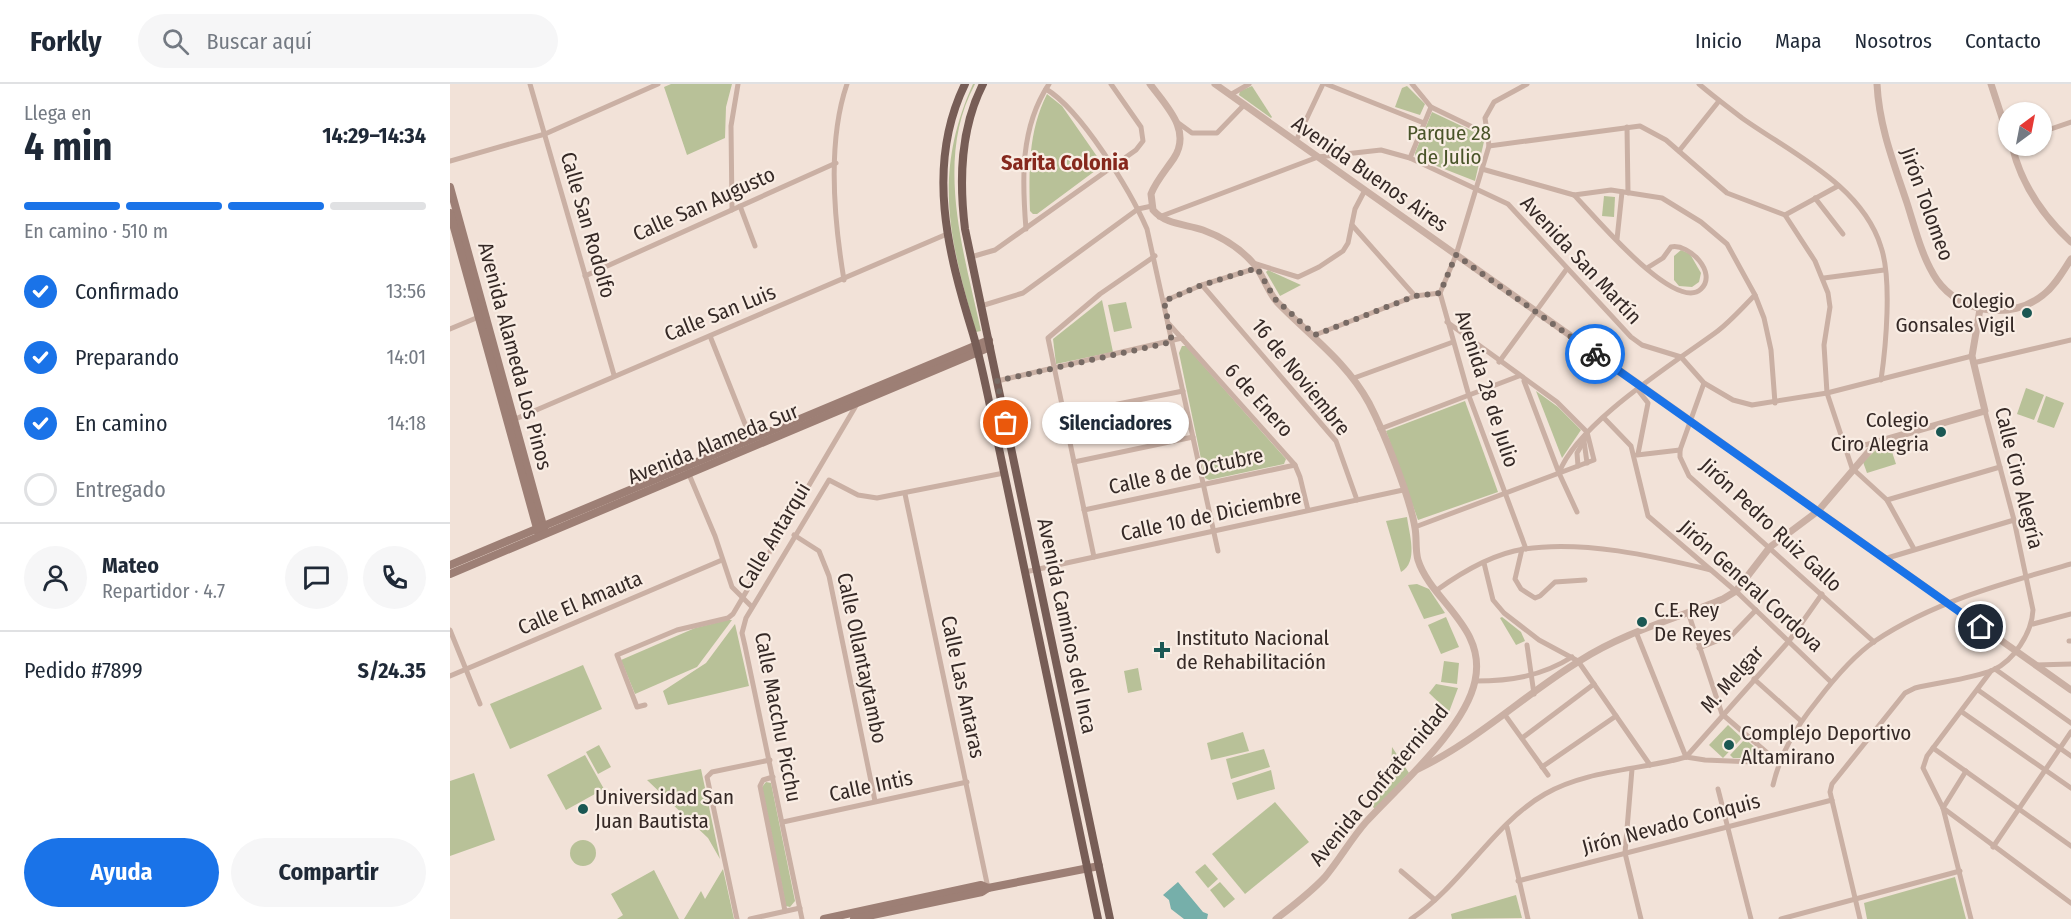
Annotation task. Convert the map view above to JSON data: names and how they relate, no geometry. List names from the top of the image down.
{
  "streets": {
    "main road": ["Avenida Alameda Los Pinos", "Avenida Alameda Sur", "Avenida Caminos del Inca"],
    "street": [
      "Avenida Buenos Aires",
      "Calle San Augusto",
      "Jirón Tolomeo",
      "Calle San Rodolfo",
      "Avenida San Martín",
      "Calle San Luis",
      "16 de Noviembre",
      "Avenida 28 de Julio",
      "6 de Enero",
      "Calle 8 de Octubre",
      "Calle Ciro Alegría",
      "Calle 10 de Diciembre",
      "Jirón Pedro Ruiz Gallo",
      "Calle Antarqui",
      "Jirón General Cordova",
      "Calle El Amauta",
      "Calle Ollantaytambo",
      "M. Melgar",
      "Calle Las Antaras",
      "Calle Macchu Picchu",
      "Avenida Confraternidad",
      "Calle Intis",
      "Jirón Nevado Conquis"
    ]
  },
  "crossings": [
    ["Avenida Buenos Aires", "Avenida San Martín"],
    ["Avenida Buenos Aires", "Avenida 28 de Julio"],
    ["Avenida Buenos Aires", "Jirón Pedro Ruiz Gallo"],
    ["Calle San Augusto", "Calle San Rodolfo"],
    ["Jirón Tolomeo", "Calle Ciro Alegría"],
    ["Calle San Rodolfo", "Calle San Luis"],
    ["Avenida San Martín", "Avenida 28 de Julio"],
    ["Avenida San Martín", "Avenida Confraternidad"],
    ["Calle San Luis", "Avenida Alameda Los Pinos"],
    ["Calle San Luis", "Avenida Caminos del Inca"],
    ["Avenida Alameda Los Pinos", "Avenida Alameda Sur"],
    ["16 de Noviembre", "Calle 10 de Diciembre"],
    ["6 de Enero", "Calle 8 de Octubre"],
    ["6 de Enero", "Calle 10 de Diciembre"],
    ["Avenida Alameda Sur", "Avenida Caminos del Inca"],
    ["Avenida Alameda Sur", "Calle Macchu Picchu"],
    ["Calle 10 de Diciembre", "Avenida Caminos del Inca"],
    ["Calle 10 de Diciembre", "Avenida Confraternidad"],
    ["Jirón Pedro Ruiz Gallo", "M. Melgar"],
    ["Calle Antarqui", "Calle Ollantaytambo"],
    ["Calle Antarqui", "Calle Las Antaras"],
    ["Calle Antarqui", "Calle Macchu Picchu"],
    ["Jirón General Cordova", "M. Melgar"],
    ["Calle El Amauta", "Calle Macchu Picchu"],
    ["Calle Ollantaytambo", "Calle Intis"],
    ["Calle Las Antaras", "Calle Intis"],
    ["Calle Macchu Picchu", "Calle Intis"]
  ],
  "districts": ["Sarita Colonia"],
  "parks": ["Parque 28 de Julio"],
  "places": {
    "other": [
      "Colegio Gonsales Vigil",
      "Silenciadores",
      "Colegio Ciro Alegria",
      "C.E. Rey De Reyes",
      "Complejo Deportivo Altamirano",
      "Universidad San Juan Bautista"
    ],
    "health": ["Instituto Nacional de Rehabilitación"]
  },
  "north": "top right",
  "page": {
    "header": "Forkly",
    "search": "Buscar aquí",
    "nav": [
      "Inicio",
      "Mapa",
      "Nosotros",
      "Contacto"
    ],
    "heading": ["4 min", "Llega en", "14:29–14:34"],
    "panel": [
      "Mateo",
      "Repartidor · 4.7",
      "Pedido #7899",
      "S/24.35"
    ],
    "bar": "En camino · 510 m",
    "list": [
      ["Confirmado", "13:56"],
      ["Preparando", "14:01"],
      ["En camino", "14:18"],
      "Entregado"
    ],
    "bubble": "Silenciadores",
    "buttons": ["Ayuda", "Compartir"]
  }
}
